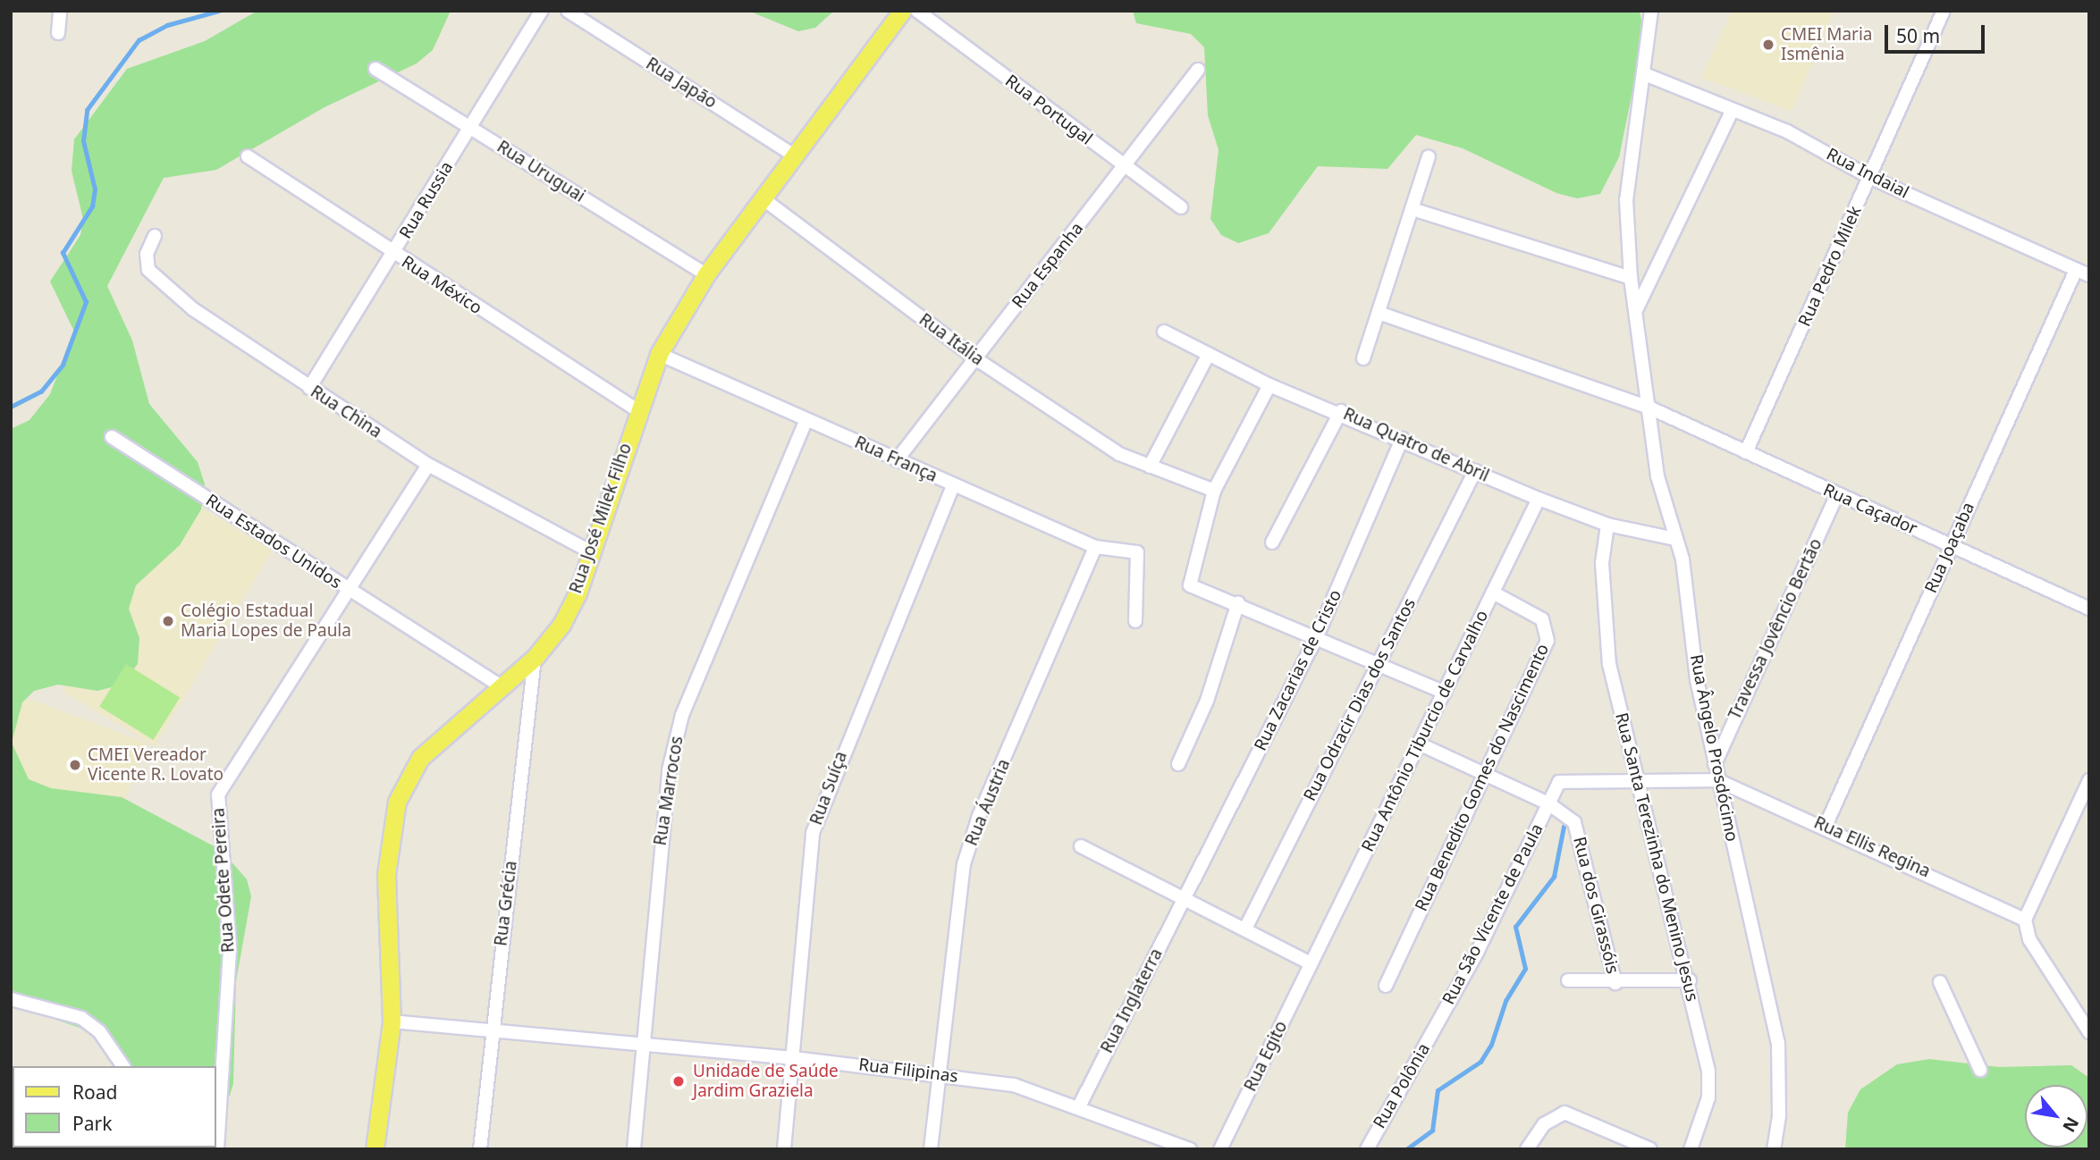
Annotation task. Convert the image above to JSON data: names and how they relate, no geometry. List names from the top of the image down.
{
  "streets": {
    "main road": ["Rua José Milek Filho"],
    "street": [
      "Rua Japão",
      "Rua Portugal",
      "Rua Uruguai",
      "Rua Indaial",
      "Rua Russia",
      "Rua Espanha",
      "Rua Pedro Milek",
      "Rua México",
      "Rua Itália",
      "Rua China",
      "Rua Quatro de Abril",
      "Rua França",
      "Rua Caçador",
      "Rua Estados Unidos",
      "Rua Joaçaba",
      "Travessa Jovêncio Bertão",
      "Rua Zacarias de Cristo",
      "Rua Odracir Dias dos Santos",
      "Rua Antônio Tiburcio de Carvalho",
      "Rua Ângelo Prosdócimo",
      "Rua Benedito Gomes do Nascimento",
      "Rua Suíça",
      "Rua Marrocos",
      "Rua Áustria",
      "Rua Ellis Regina",
      "Rua Santa Terezinha do Menino Jesus",
      "Rua Odete Pereira",
      "Rua Grécia",
      "Rua dos Girassóis",
      "Rua São Vicente de Paula",
      "Rua Inglaterra",
      "Rua Egito",
      "Rua Filipinas",
      "Rua Polônia"
    ]
  },
  "crossings": [
    ["Rua Japão", "Rua José Milek Filho"],
    ["Rua Portugal", "Rua Espanha"],
    ["Rua Uruguai", "Rua Russia"],
    ["Rua Uruguai", "Rua José Milek Filho"],
    ["Rua Indaial", "Rua Pedro Milek"],
    ["Rua Indaial", "Rua Joaçaba"],
    ["Rua Indaial", "Rua Ângelo Prosdócimo"],
    ["Rua Russia", "Rua México"],
    ["Rua Russia", "Rua China"],
    ["Rua Espanha", "Rua Itália"],
    ["Rua Espanha", "Rua França"],
    ["Rua Pedro Milek", "Rua Caçador"],
    ["Rua México", "Rua José Milek Filho"],
    ["Rua Itália", "Rua José Milek Filho"],
    ["Rua China", "Rua José Milek Filho"],
    ["Rua China", "Rua Odete Pereira"],
    ["Rua Quatro de Abril", "Rua Zacarias de Cristo"],
    ["Rua Quatro de Abril", "Rua Odracir Dias dos Santos"],
    ["Rua Quatro de Abril", "Rua Antônio Tiburcio de Carvalho"],
    ["Rua Quatro de Abril", "Rua Ângelo Prosdócimo"],
    ["Rua Quatro de Abril", "Rua Santa Terezinha do Menino Jesus"],
    ["Rua França", "Rua José Milek Filho"],
    ["Rua França", "Rua Suíça"],
    ["Rua França", "Rua Marrocos"],
    ["Rua França", "Rua Áustria"],
    ["Rua Caçador", "Rua Joaçaba"],
    ["Rua Caçador", "Travessa Jovêncio Bertão"],
    ["Rua Caçador", "Rua Ângelo Prosdócimo"],
    ["Rua José Milek Filho", "Rua Estados Unidos"],
    ["Rua José Milek Filho", "Rua Grécia"],
    ["Rua José Milek Filho", "Rua Filipinas"],
    ["Rua Estados Unidos", "Rua Odete Pereira"],
    ["Rua Joaçaba", "Rua Ellis Regina"],
    ["Travessa Jovêncio Bertão", "Rua Ângelo Prosdócimo"],
    ["Rua Zacarias de Cristo", "Rua Inglaterra"],
    ["Rua Antônio Tiburcio de Carvalho", "Rua Benedito Gomes do Nascimento"],
    ["Rua Antônio Tiburcio de Carvalho", "Rua dos Girassóis"],
    ["Rua Antônio Tiburcio de Carvalho", "Rua Egito"],
    ["Rua Ângelo Prosdócimo", "Rua Ellis Regina"],
    ["Rua Benedito Gomes do Nascimento", "Rua dos Girassóis"],
    ["Rua Suíça", "Rua Filipinas"],
    ["Rua Marrocos", "Rua Filipinas"],
    ["Rua Áustria", "Rua Filipinas"],
    ["Rua Santa Terezinha do Menino Jesus", "Rua São Vicente de Paula"],
    ["Rua Grécia", "Rua Filipinas"],
    ["Rua dos Girassóis", "Rua São Vicente de Paula"],
    ["Rua São Vicente de Paula", "Rua Polônia"],
    ["Rua Inglaterra", "Rua Filipinas"]
  ],
  "places": [
    "CMEI Maria Ismênia",
    "Colégio Estadual Maria Lopes de Paula",
    "CMEI Vereador Vicente R. Lovato",
    "Unidade de Saúde Jardim Graziela"
  ],
  "legend": ["Road", "Park"],
  "scale_bar": "50 m",
  "north": "bottom right"
}
